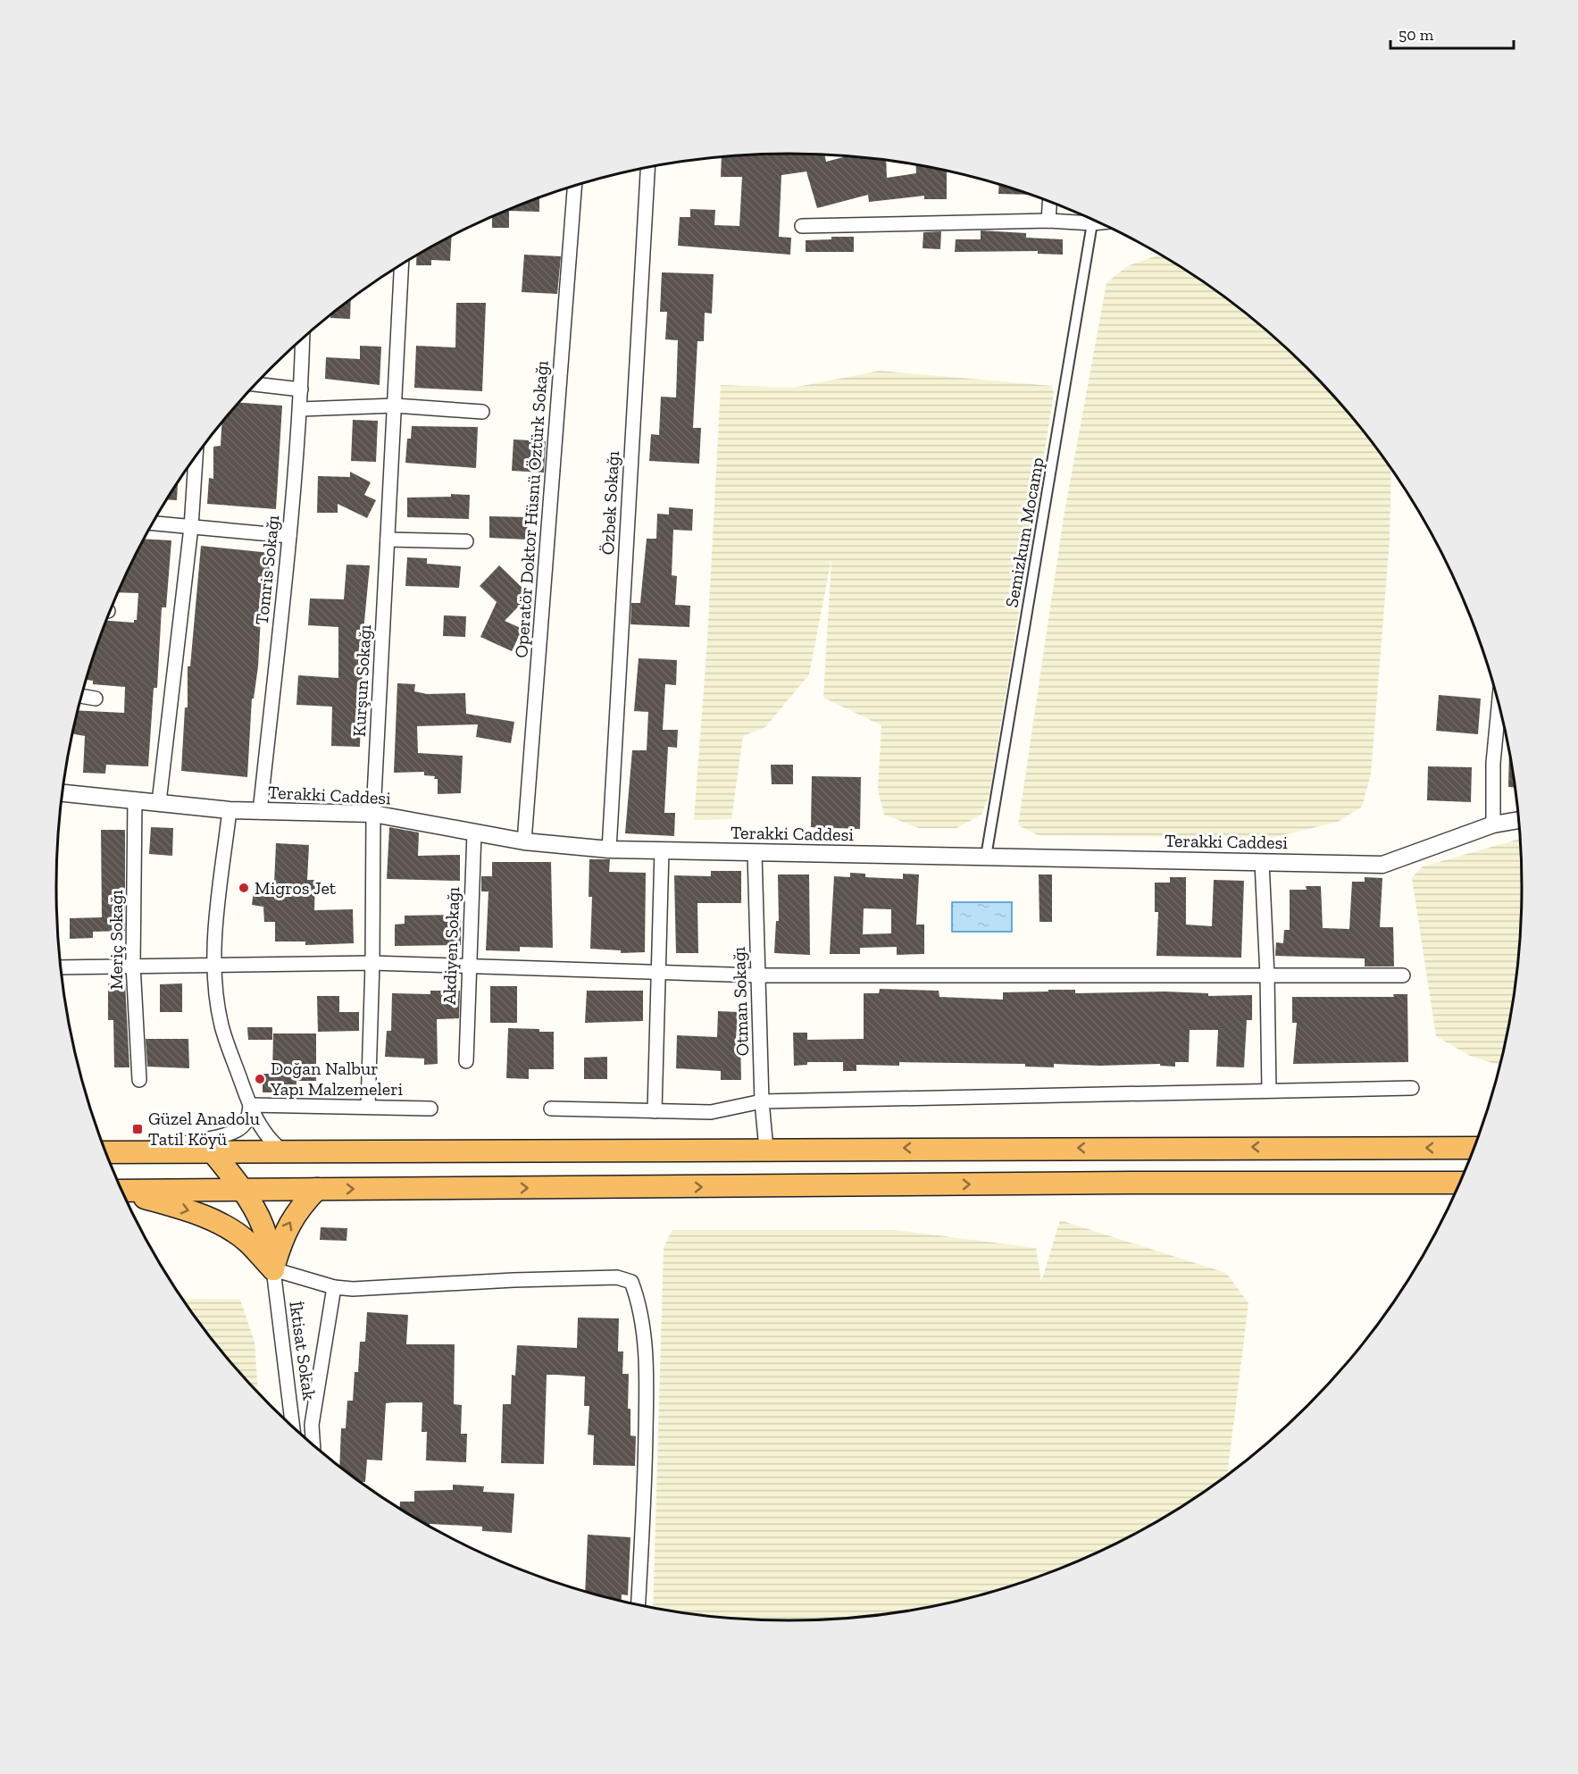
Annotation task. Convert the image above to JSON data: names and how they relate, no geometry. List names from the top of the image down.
{
  "streets": {
    "street": [
      "Özbek Sokağı",
      "Operatör Doktor Hüsnü Öztürk Sokağı",
      "Semizkum Mocamp",
      "Tomris Sokağı",
      "Kurşun Sokağı",
      "Terakki Caddesi",
      "Meriç Sokağı",
      "Akdiyen Sokağı",
      "Otman Sokağı",
      "İktisat Sokak"
    ]
  },
  "crossings": [
    ["Özbek Sokağı", "Terakki Caddesi"],
    ["Operatör Doktor Hüsnü Öztürk Sokağı", "Terakki Caddesi"],
    ["Semizkum Mocamp", "Terakki Caddesi"],
    ["Tomris Sokağı", "Terakki Caddesi"],
    ["Kurşun Sokağı", "Terakki Caddesi"],
    ["Terakki Caddesi", "Meriç Sokağı"],
    ["Terakki Caddesi", "Akdiyen Sokağı"],
    ["Terakki Caddesi", "Otman Sokağı"]
  ],
  "places": {
    "other": ["Migros Jet", "Doğan Nalbur Yapı Malzemeleri"],
    "transit": ["Güzel Anadolu Tatil Köyü"]
  },
  "scale_bar": "50 m"
}
